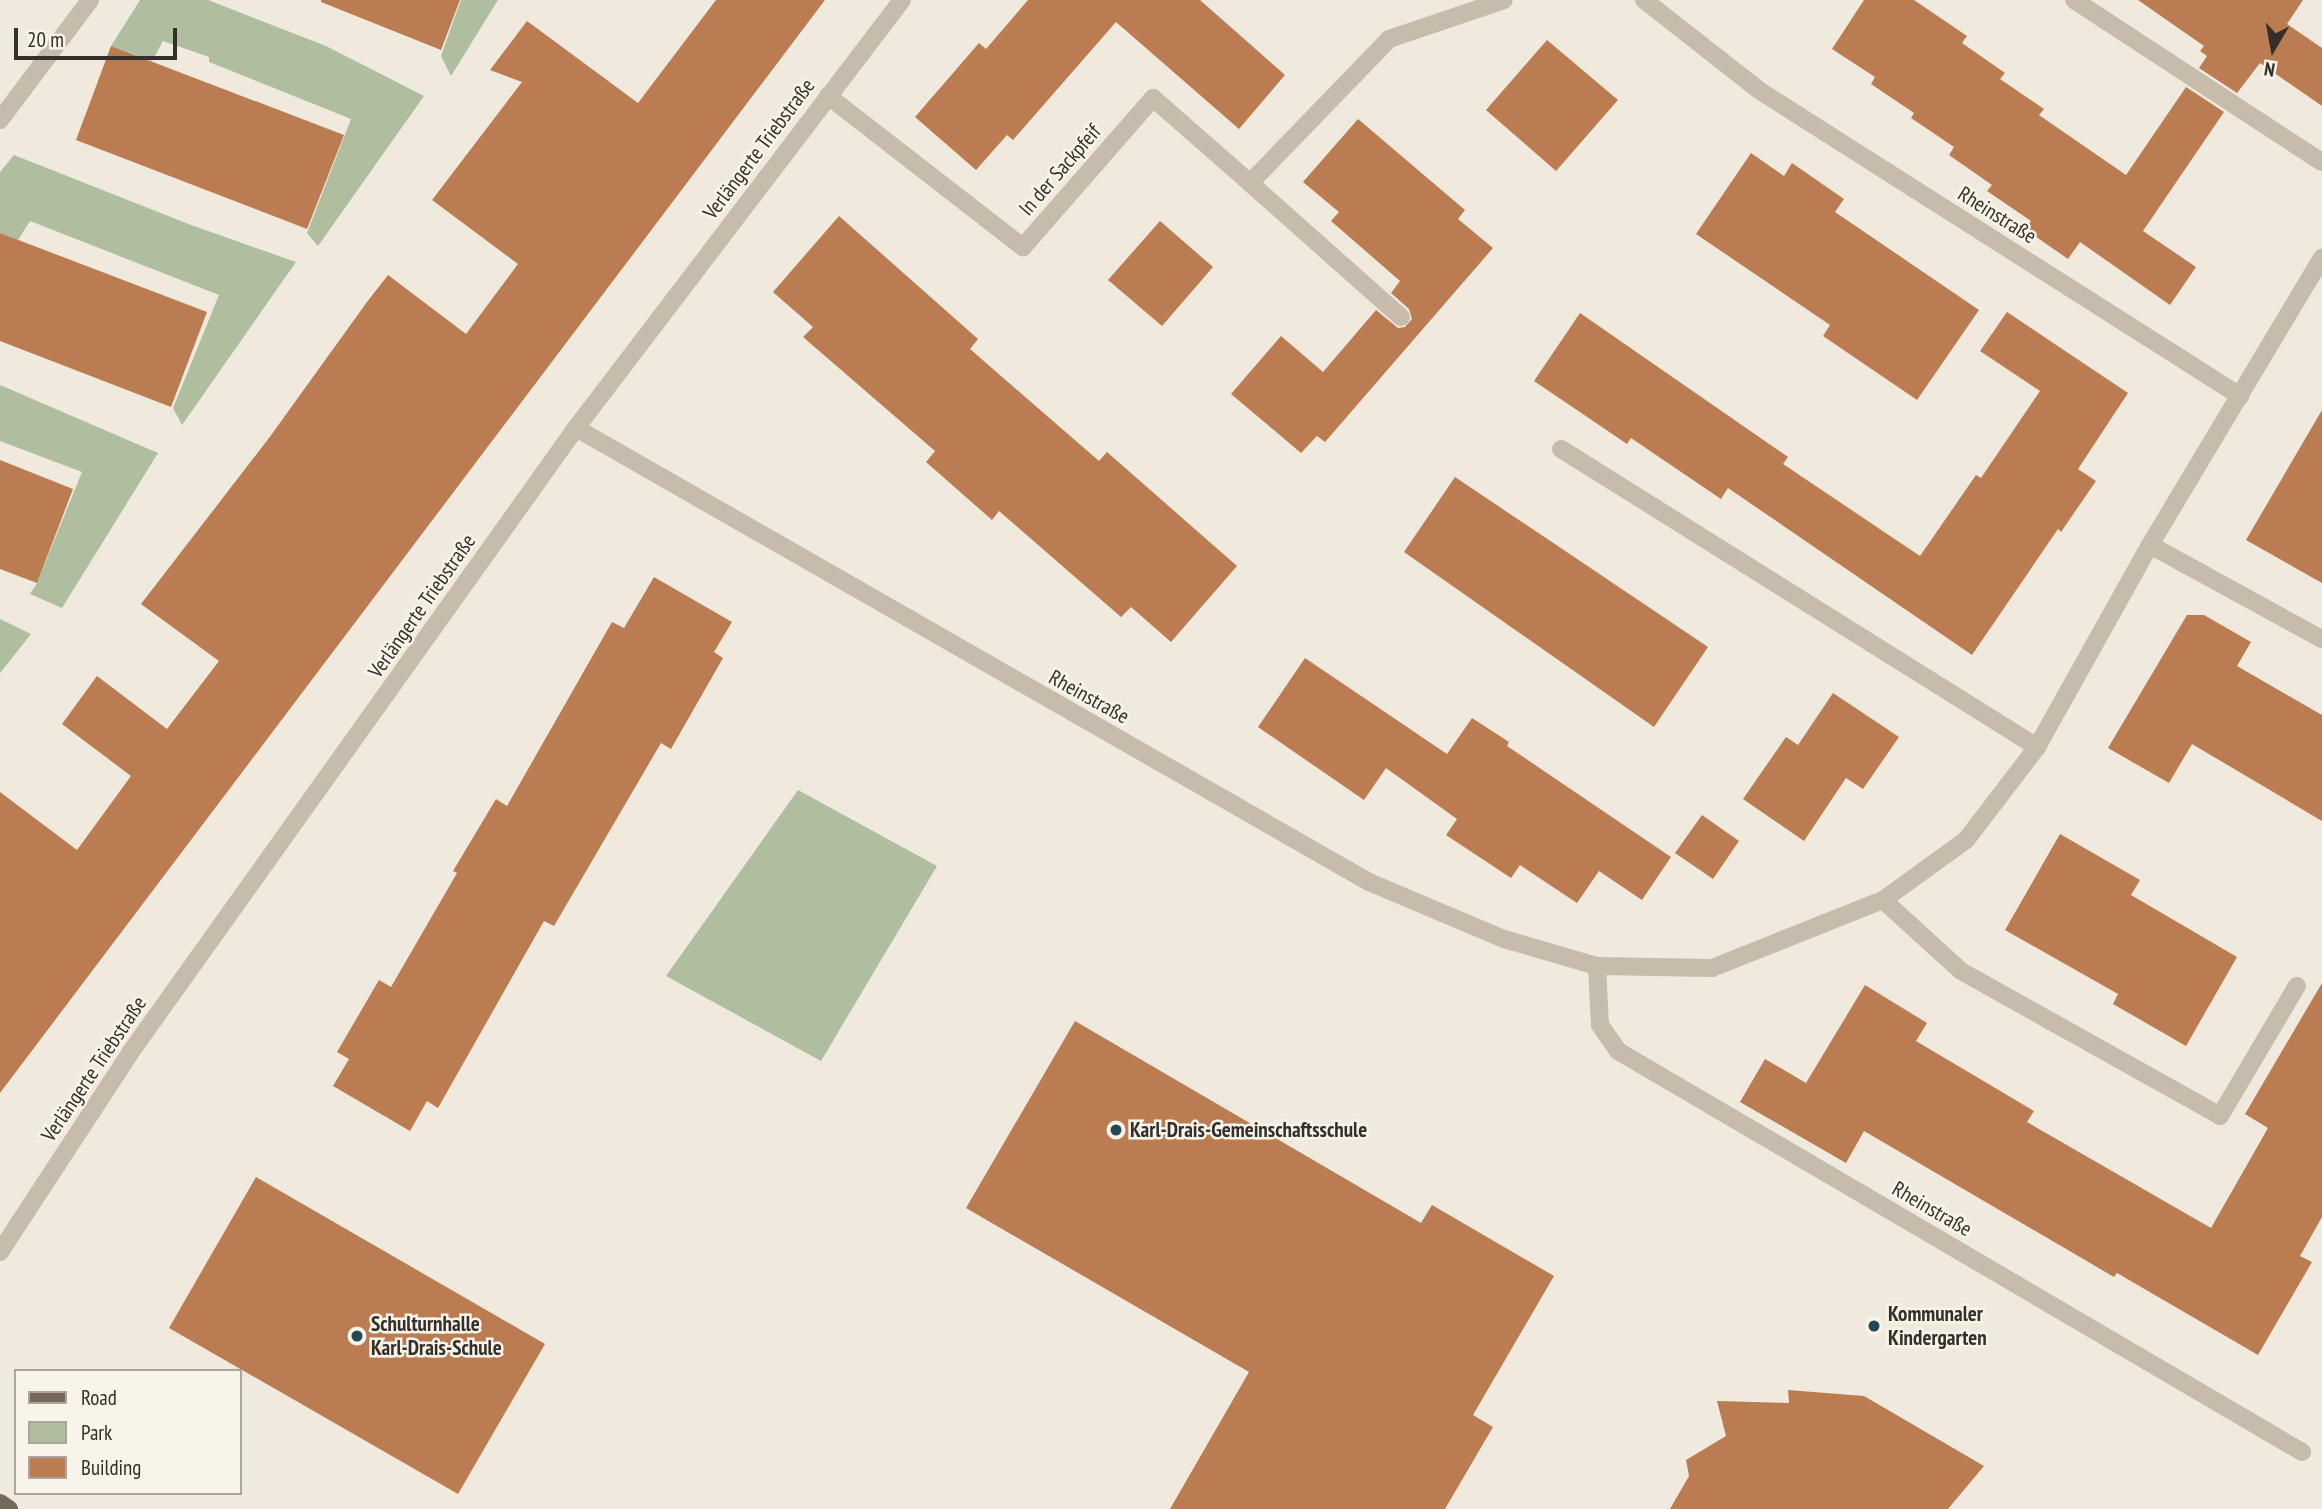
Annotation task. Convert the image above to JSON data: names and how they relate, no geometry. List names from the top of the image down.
{
  "streets": {
    "street": ["Verlängerte Triebstraße", "In der Sackpfeif", "Rheinstraße"]
  },
  "crossings": [
    ["Verlängerte Triebstraße", "In der Sackpfeif"],
    ["Verlängerte Triebstraße", "Rheinstraße"]
  ],
  "places": ["Karl-Drais-Gemeinschaftsschule", "Kommunaler Kindergarten", "Schulturnhalle Karl-Drais-Schule"],
  "legend": ["Road", "Park", "Building"],
  "scale_bar": "20 m",
  "north": "bottom"
}
